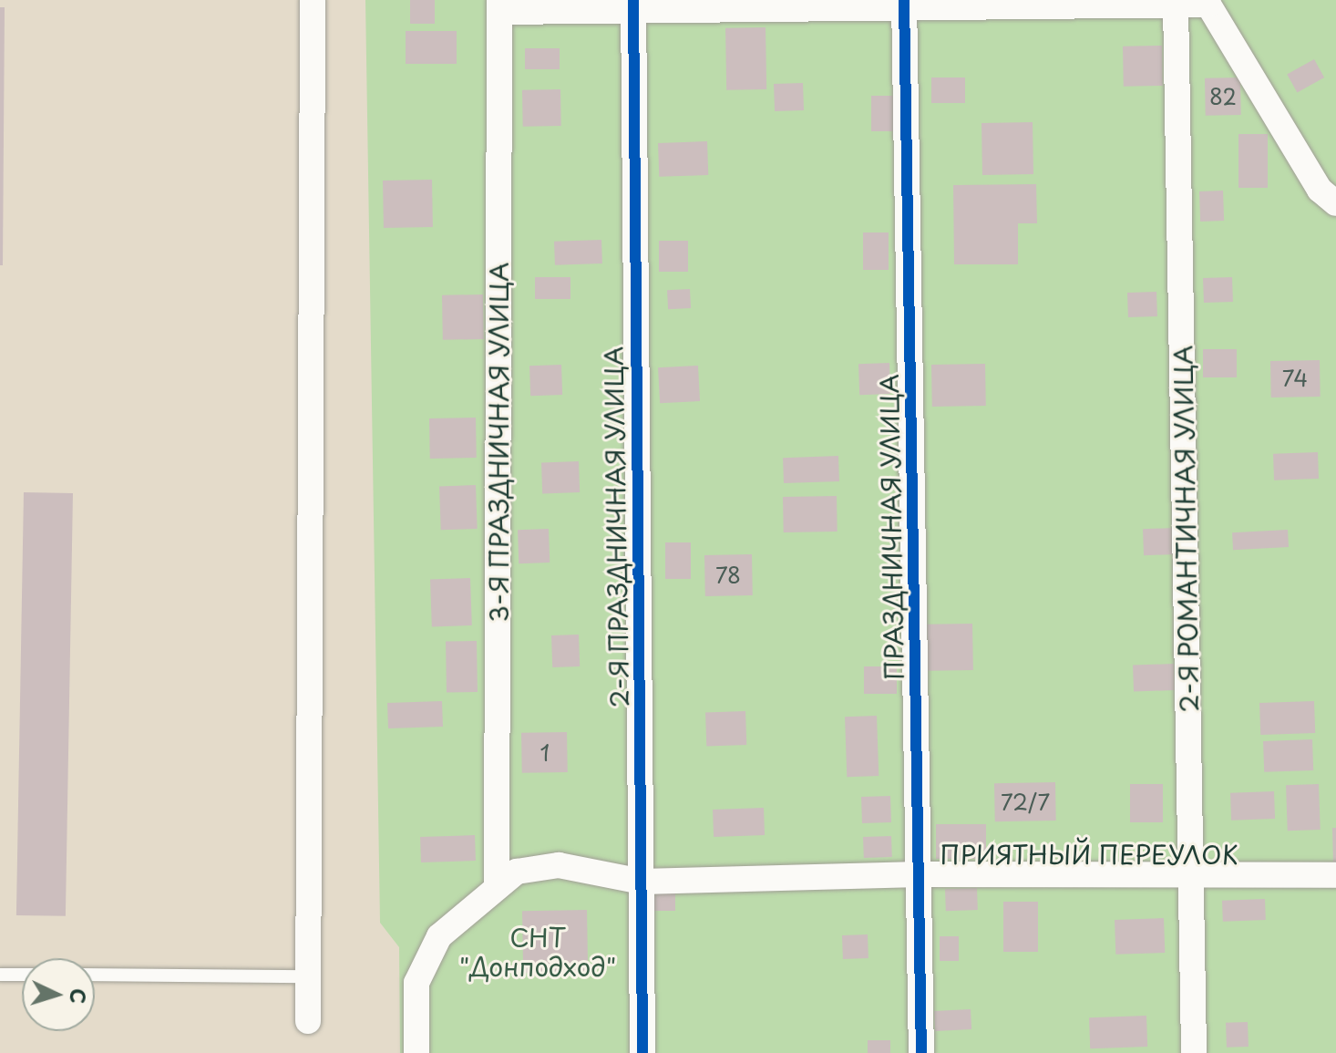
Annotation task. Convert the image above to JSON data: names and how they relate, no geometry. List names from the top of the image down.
{
  "streets": {
    "street": [
      "3-Я ПРАЗДНИЧНАЯ УЛИЦА",
      "2-Я ПРАЗДНИЧНАЯ УЛИЦА",
      "ПРАЗДНИЧНАЯ УЛИЦА",
      "2-Я РОМАНТИЧНАЯ УЛИЦА",
      "ПРИЯТНЫЙ ПЕРЕУЛОК"
    ]
  },
  "crossings": [
    ["3-Я ПРАЗДНИЧНАЯ УЛИЦА", "ПРИЯТНЫЙ ПЕРЕУЛОК"],
    ["2-Я ПРАЗДНИЧНАЯ УЛИЦА", "ПРИЯТНЫЙ ПЕРЕУЛОК"],
    ["ПРАЗДНИЧНАЯ УЛИЦА", "ПРИЯТНЫЙ ПЕРЕУЛОК"],
    ["2-Я РОМАНТИЧНАЯ УЛИЦА", "ПРИЯТНЫЙ ПЕРЕУЛОК"]
  ],
  "parks": ["СНТ \"Донподход\""],
  "house_numbers": [
    "82",
    "74",
    "78",
    "1",
    "72/7"
  ],
  "north": "right"
}
